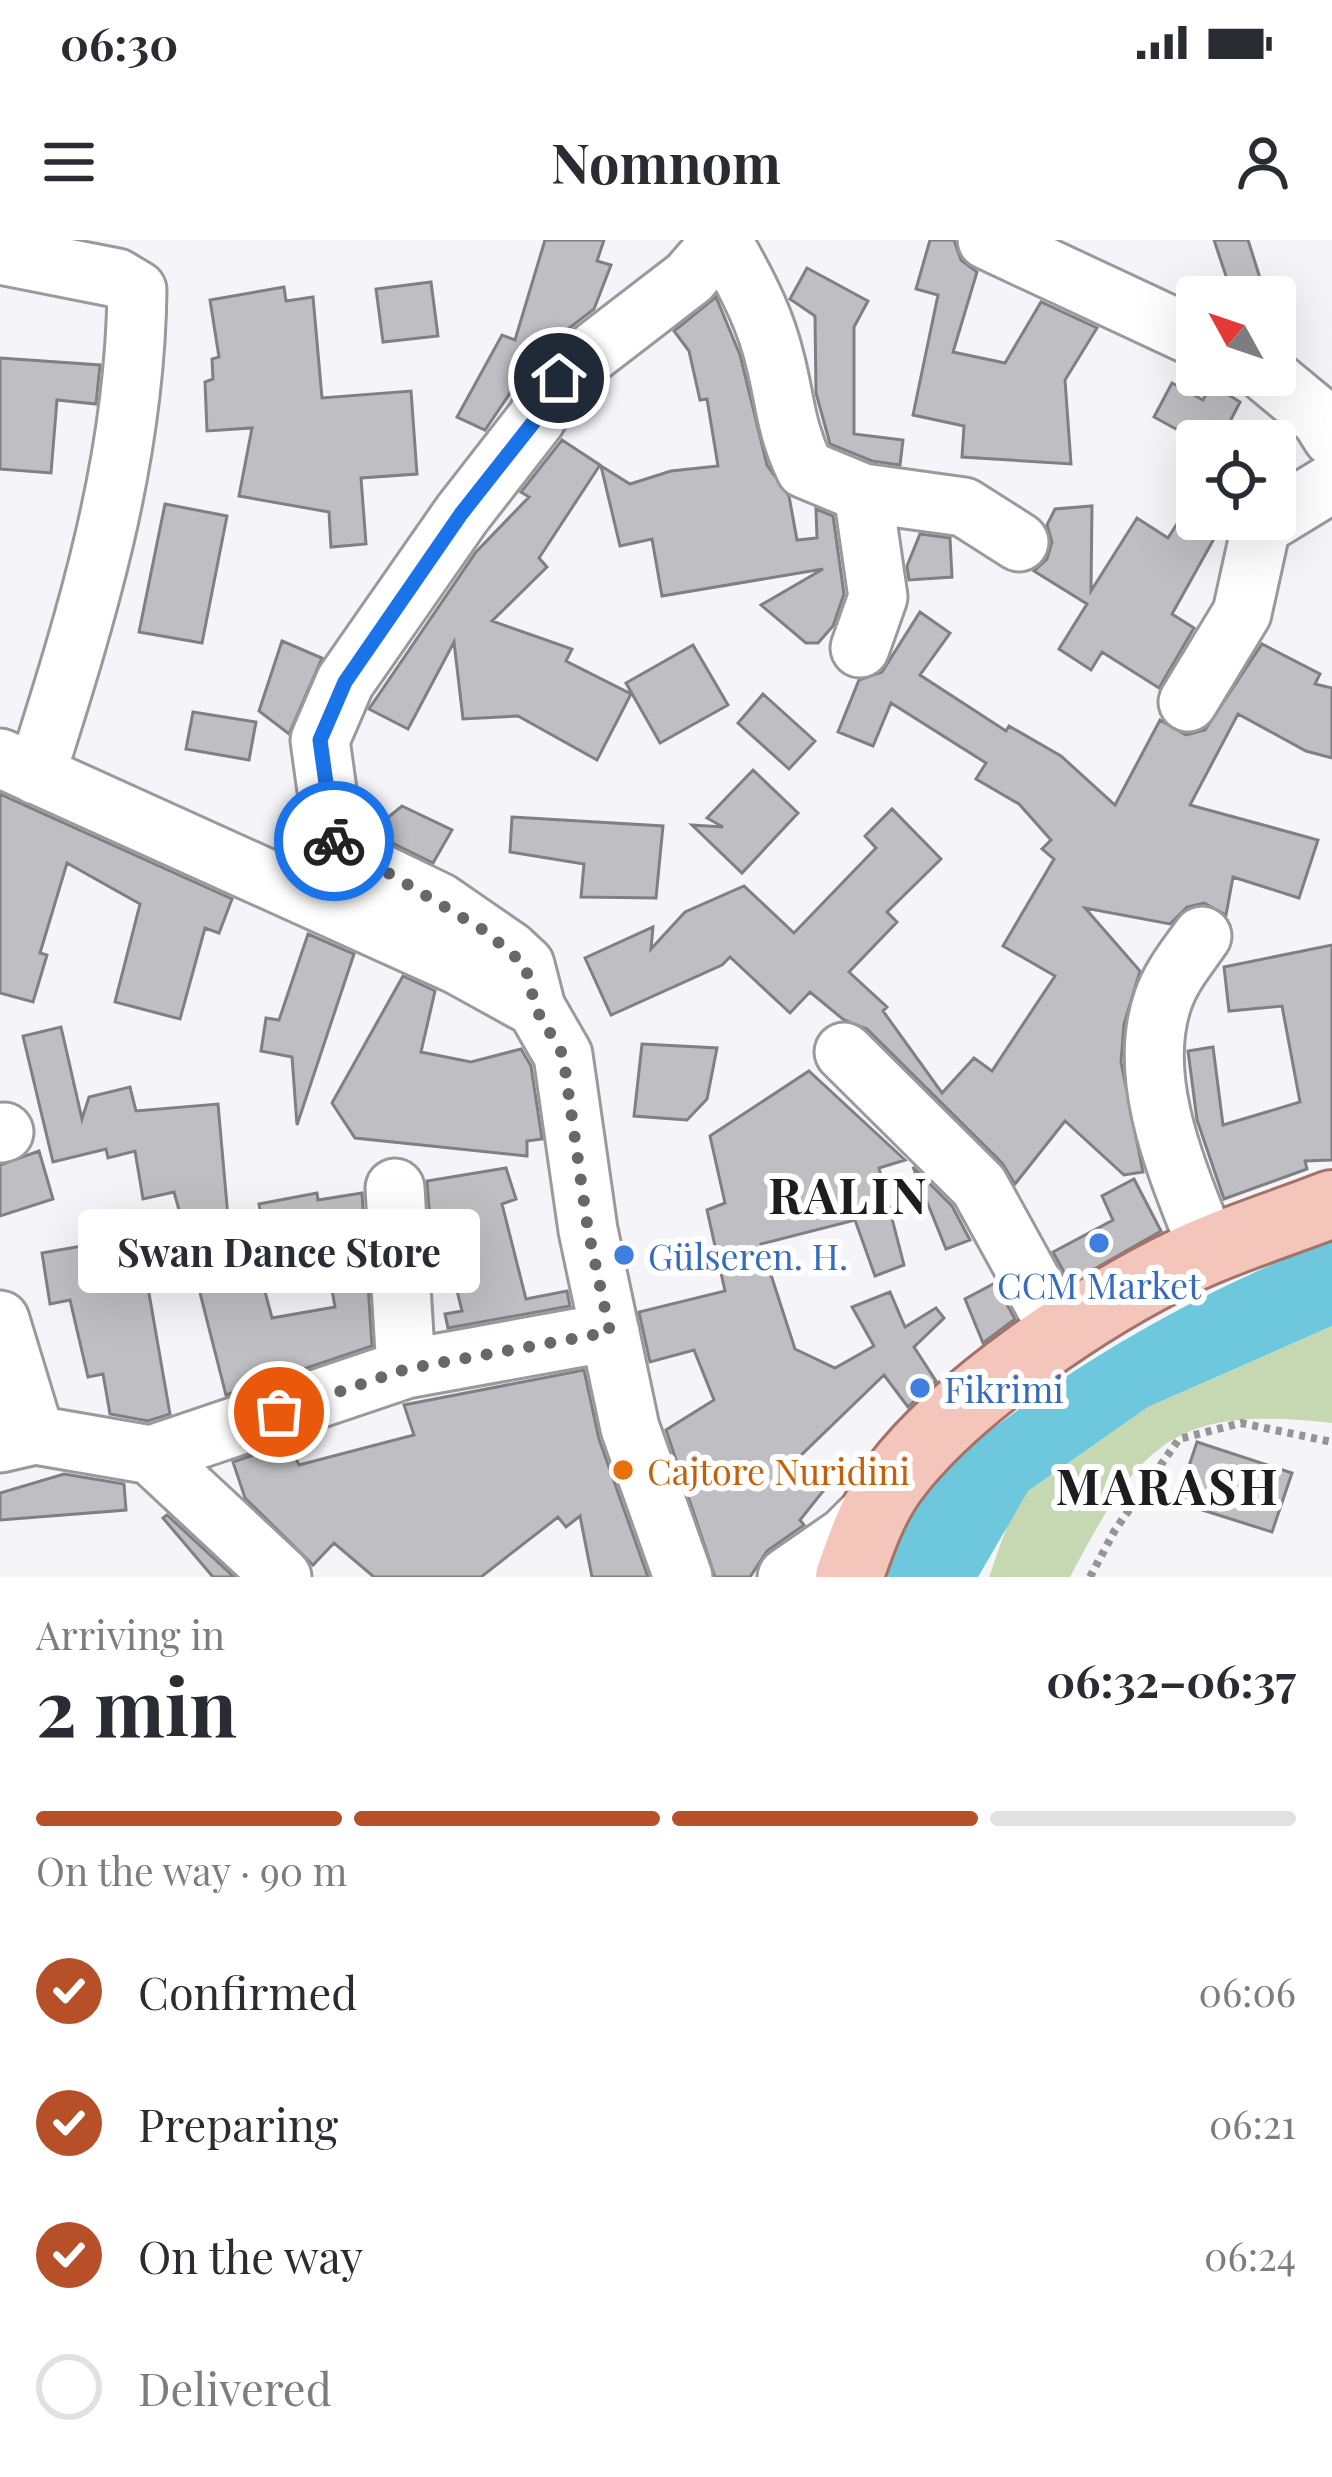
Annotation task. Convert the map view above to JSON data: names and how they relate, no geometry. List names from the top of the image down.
{
  "districts": ["RALIN", "MARASH"],
  "places": [
    "CCM Market",
    "Gülseren. H.",
    "Fikrimi",
    "Swan Dance Store",
    "Cajtore Nuridini"
  ],
  "north": "top left",
  "page": {
    "status": "06:30",
    "header": "Nomnom",
    "bubble": "Swan Dance Store",
    "heading": ["2 min", "Arriving in", "06:32–06:37"],
    "bar": "On the way · 90 m",
    "list": [
      ["Confirmed", "06:06"],
      ["Preparing", "06:21"],
      ["On the way", "06:24"],
      "Delivered"
    ]
  }
}
